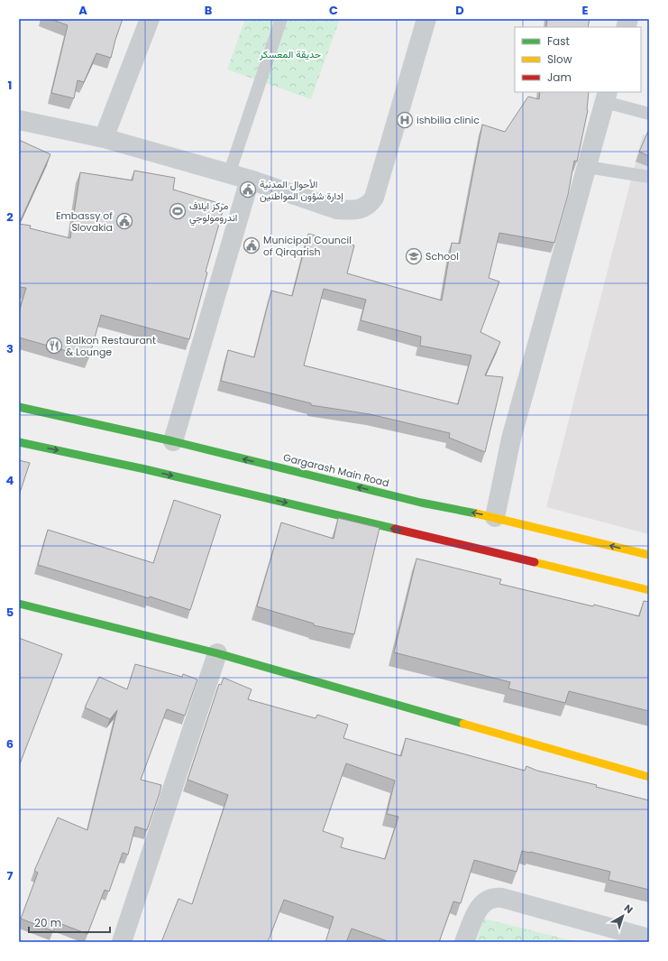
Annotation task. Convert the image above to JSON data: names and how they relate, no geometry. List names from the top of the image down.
{
  "streets": {
    "main road": ["Gargarash Main Road"]
  },
  "parks": ["حديقة المعسكر"],
  "places": {
    "hospital": ["ishbilia clinic"],
    "public building": ["الأحوال المدنية إدارة شؤون المواطنين", "Embassy of Slovakia", "Municipal Council of Qirqarish"],
    "sports": ["مركز ايلاف اندرومولوجي"],
    "school or university": ["School"],
    "restaurant": ["Balkon Restaurant & Lounge"]
  },
  "legend": ["Fast", "Slow", "Jam"],
  "scale_bar": "20 m",
  "north": "top right",
  "grid": {
    "columns": [
      "A",
      "B",
      "C",
      "D",
      "E"
    ],
    "rows": [
      "1",
      "2",
      "3",
      "4",
      "5",
      "6",
      "7"
    ]
  }
}
